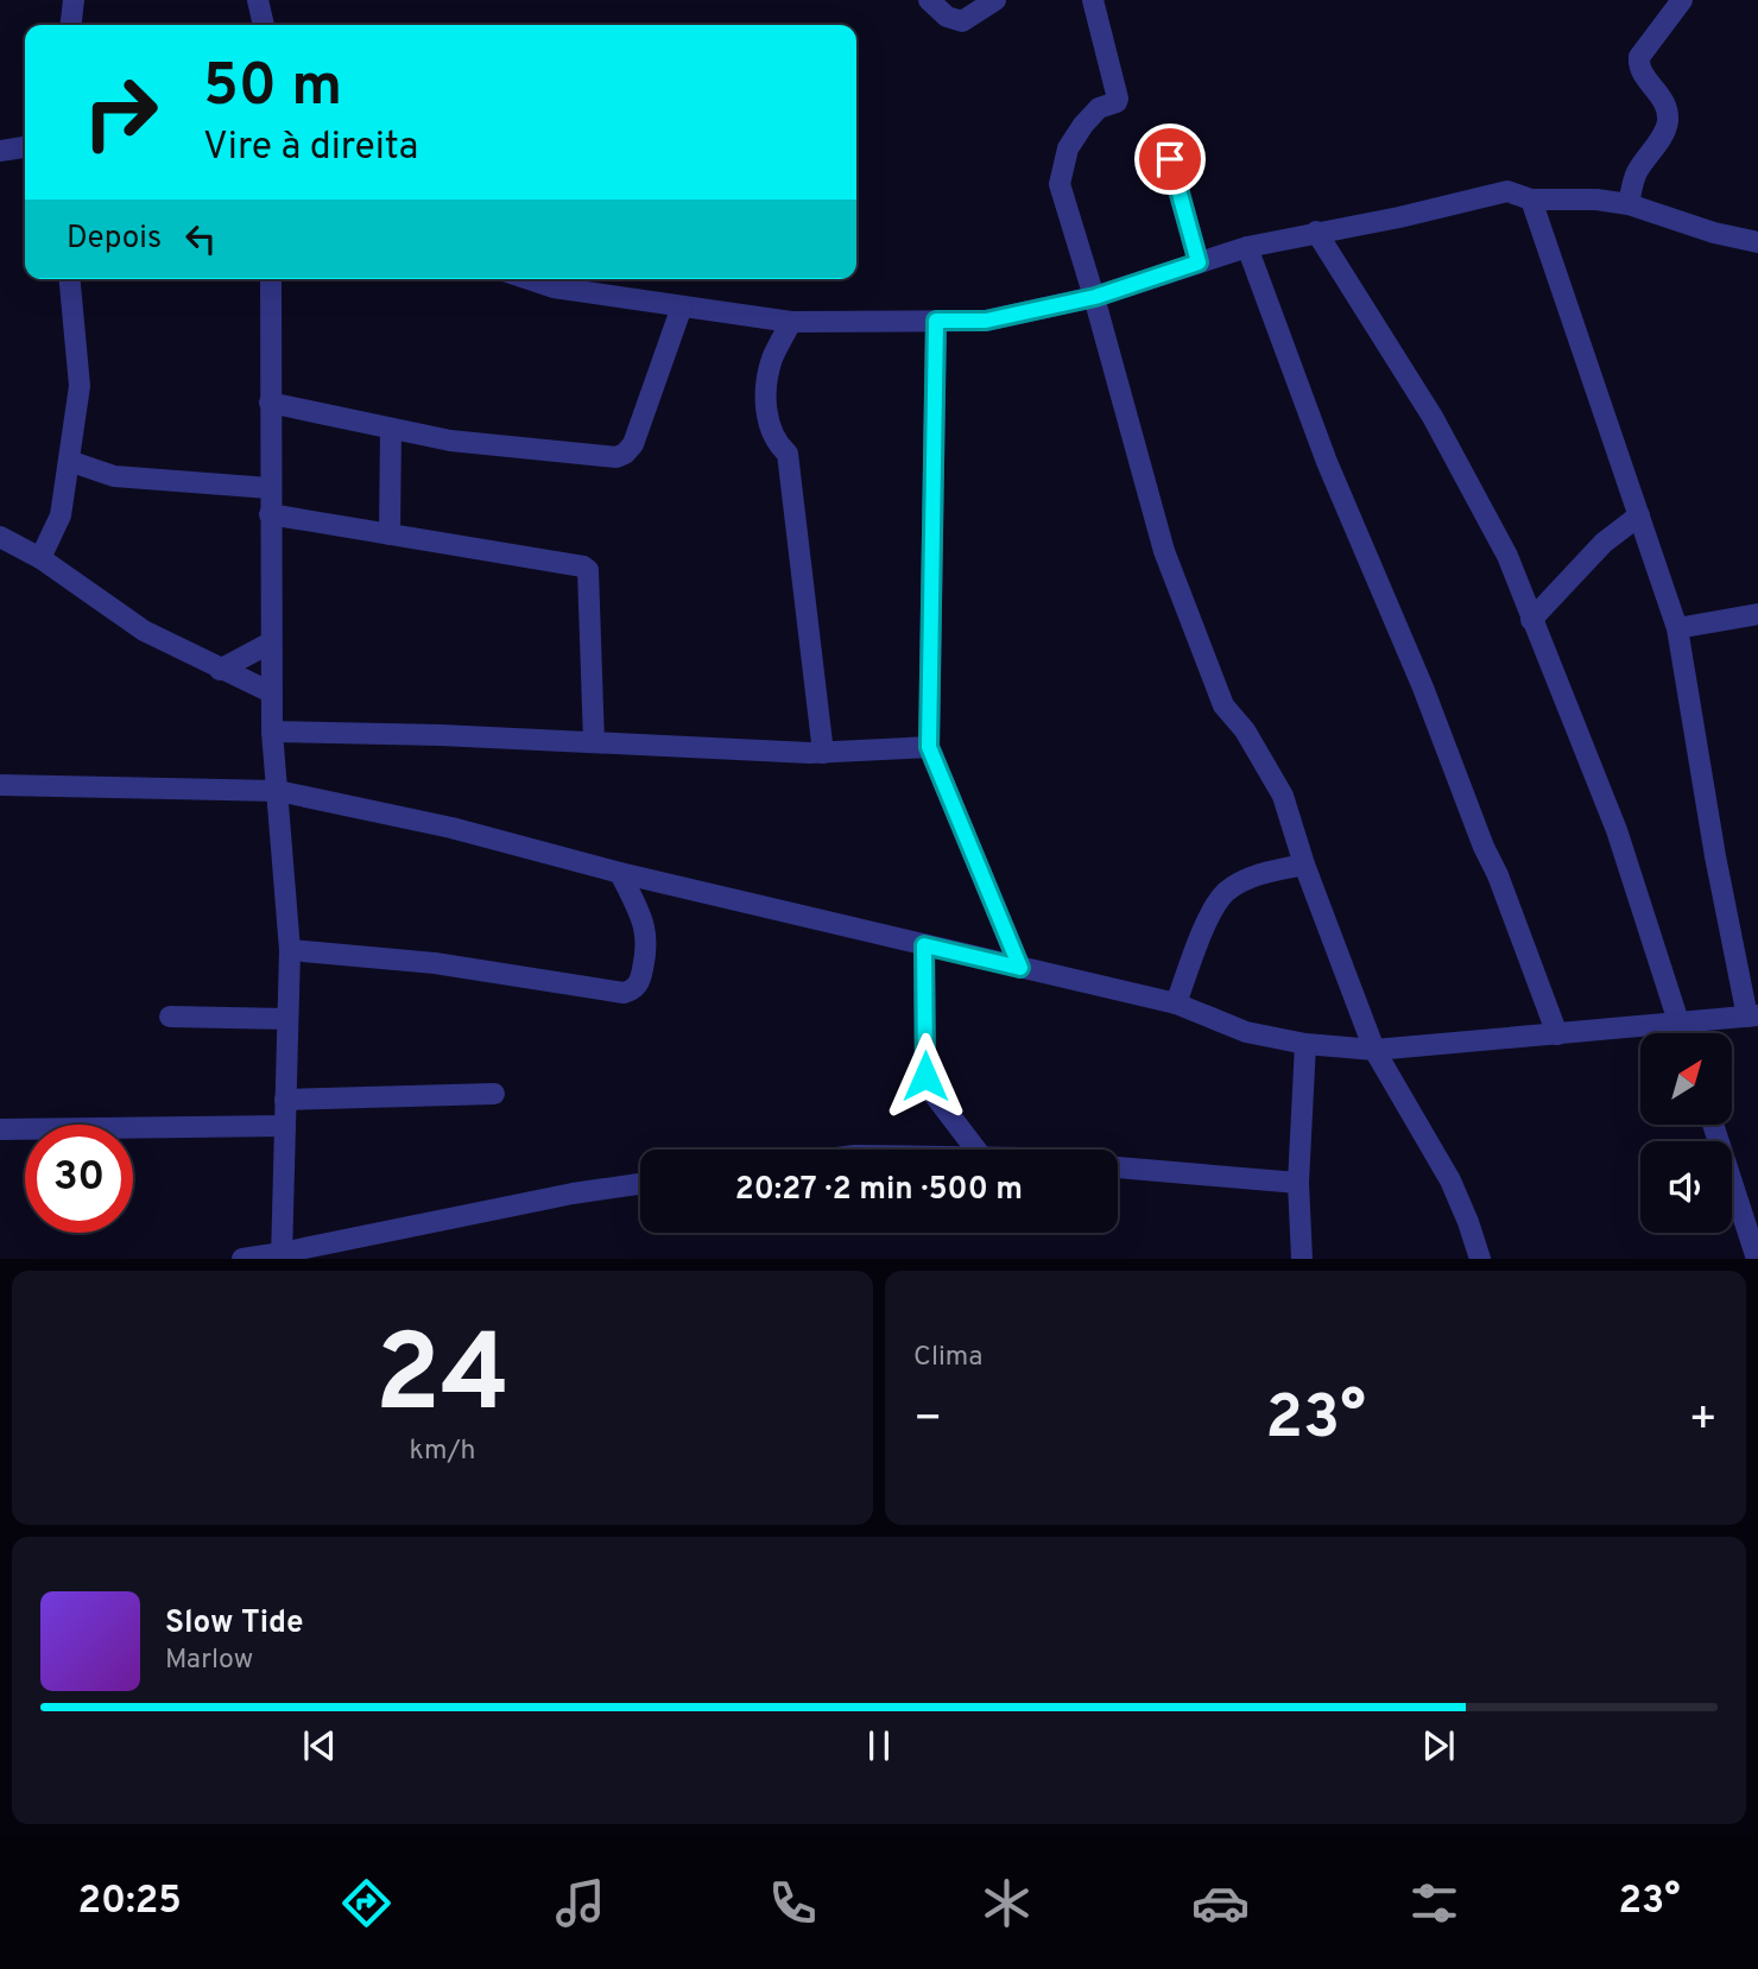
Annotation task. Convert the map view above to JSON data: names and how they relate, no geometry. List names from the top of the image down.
{
  "north": "top right",
  "page": {
    "turn": ["50 m", "Vire à direita"],
    "then": "Depois",
    "limit": "30",
    "trip": "20:27 · 2 min · 500 m",
    "tile": [
      ["24", "km/h"],
      "Clima"
    ],
    "heat": ["−", "23°", "+"],
    "song": ["Slow Tide", "Marlow"],
    "tabs": ["20:25", "23°"]
  }
}
